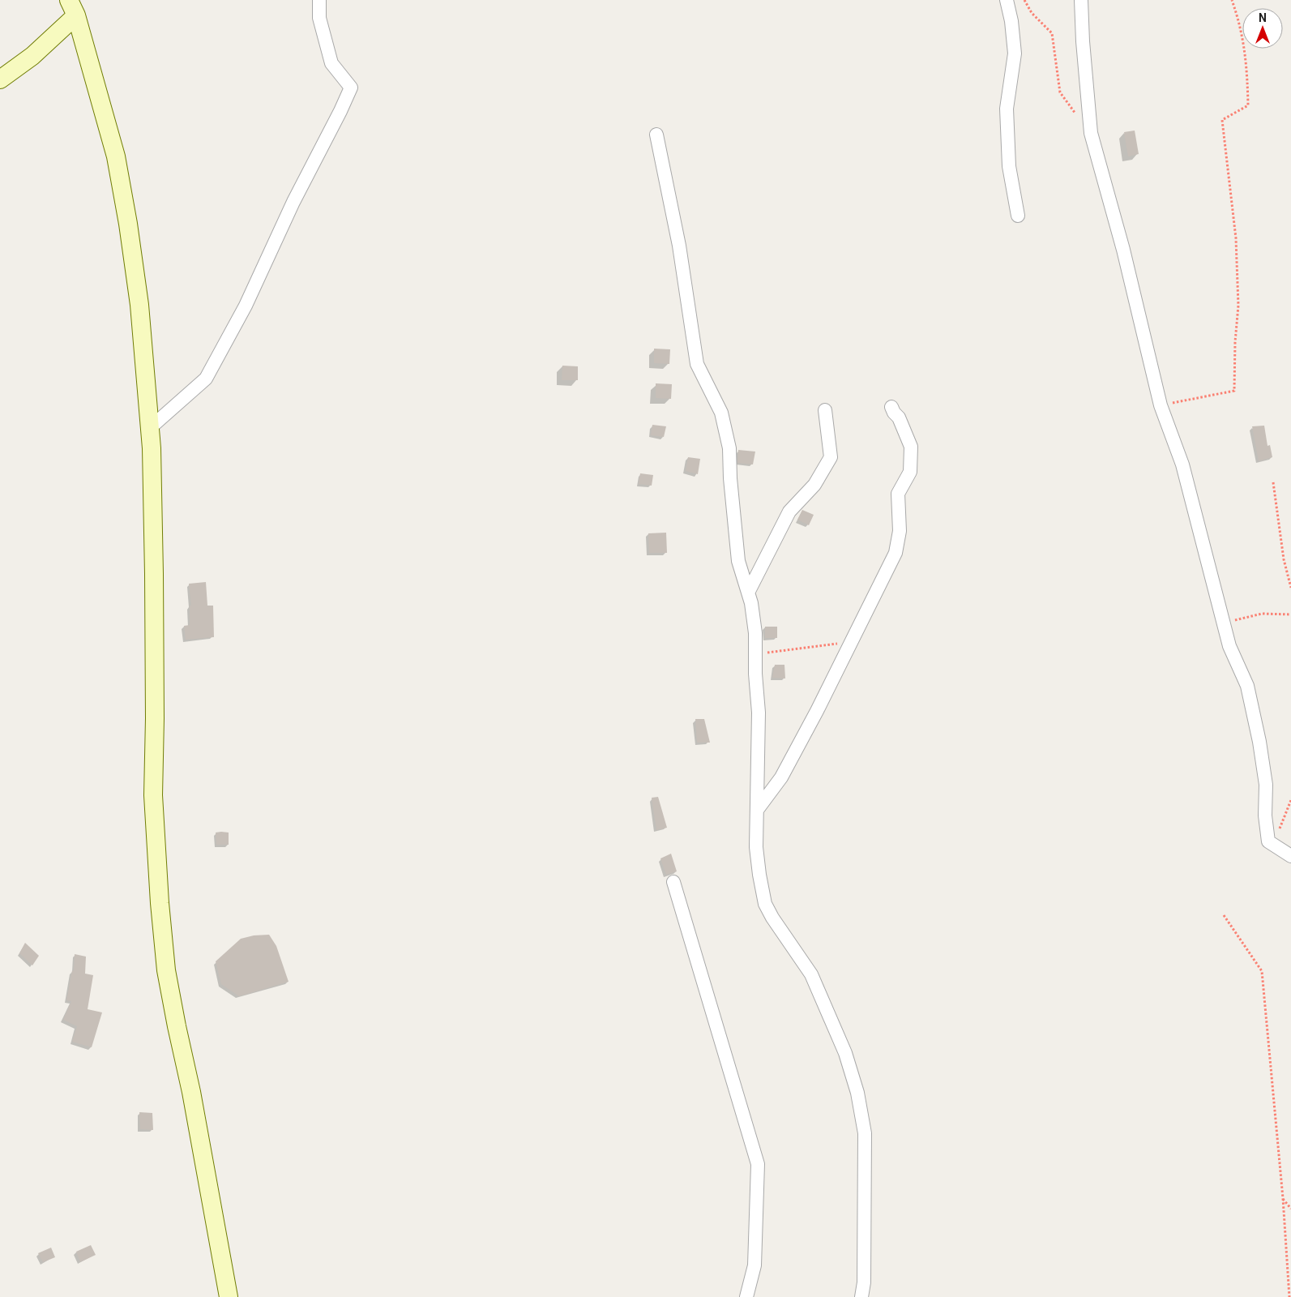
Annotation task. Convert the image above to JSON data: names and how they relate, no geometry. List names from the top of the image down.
{
  "north": "top"
}
